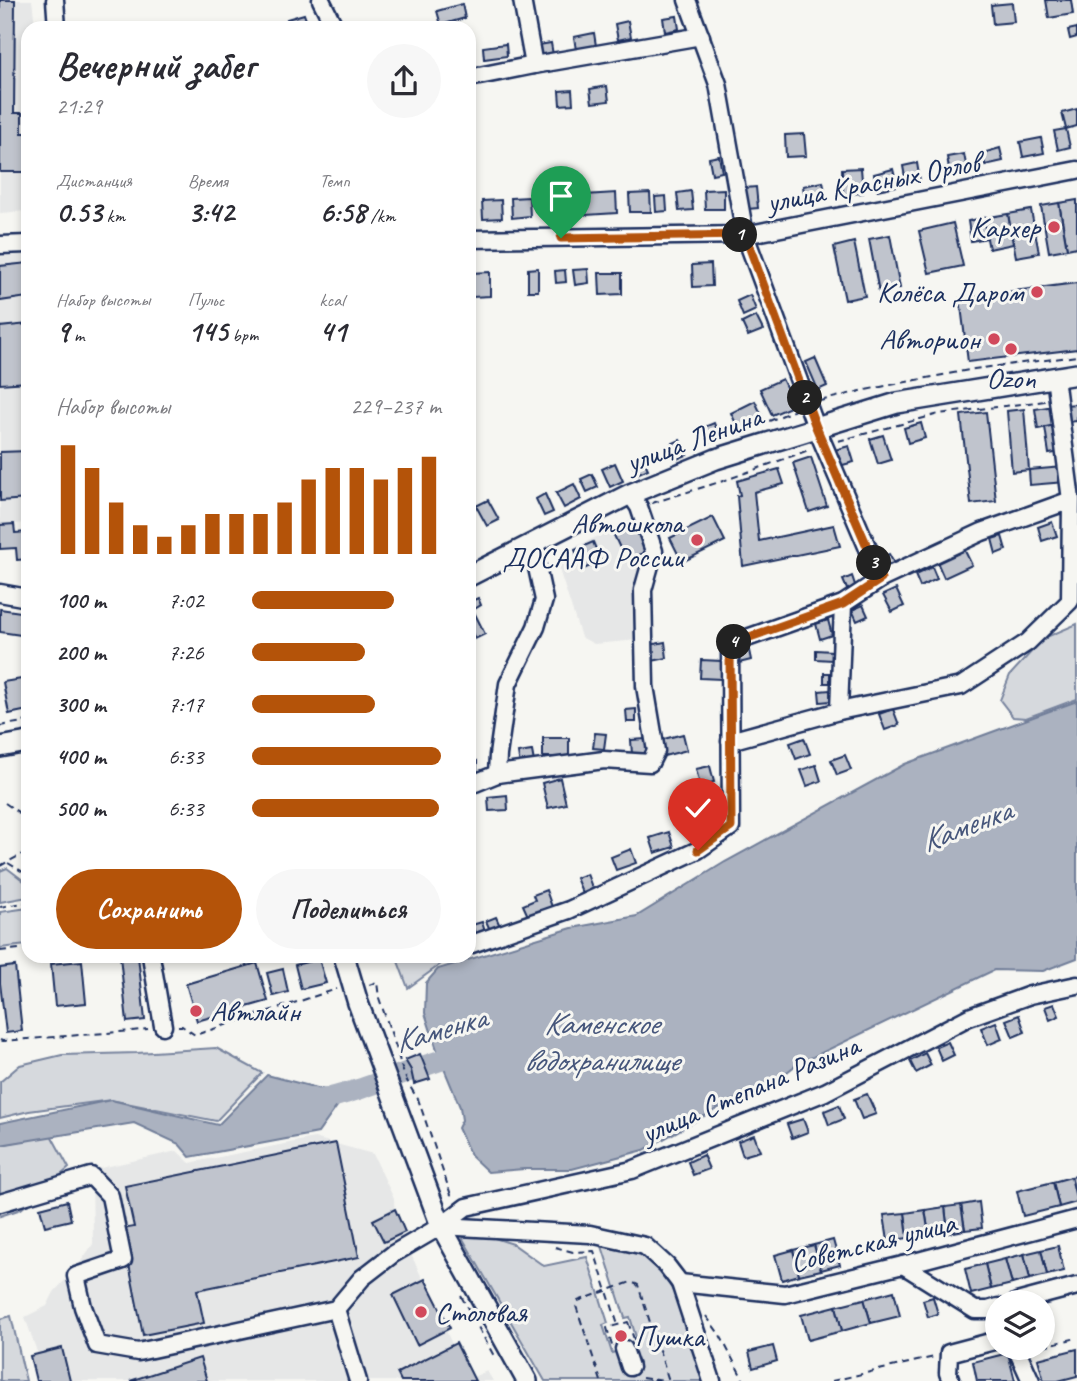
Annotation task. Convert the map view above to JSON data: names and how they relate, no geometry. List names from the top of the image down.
{
  "streets": {
    "main road": ["улица Ленина"],
    "street": ["улица Красных Орлов", "улица Степана Разина", "Советская улица"]
  },
  "water": ["Каменка", "Каменское водохранилище"],
  "places": [
    "Кархер",
    "Колёса Даром",
    "Авторион",
    "Ozon",
    "Автошкола ДОСААФ России",
    "Автлайн",
    "Столовая",
    "Пушка"
  ],
  "page": {
    "heading": ["Вечерний забег", "21:29"],
    "stats": [
      ["Дистанция", "0.53 km"],
      ["Время", "3:42"],
      ["Темп", "6:58 /km"],
      ["Набор высоты", "9 m"],
      ["Пульс", "145 bpm"],
      ["kcal", "41"]
    ],
    "pins": [
      "1",
      "2",
      "3",
      "4"
    ],
    "chart": ["Набор высоты", "229–237 m"],
    "list": [
      {
        "name": "100 m",
        "note": "7:02"
      },
      {
        "name": "200 m",
        "note": "7:26"
      },
      {
        "name": "300 m",
        "note": "7:17"
      },
      {
        "name": "400 m",
        "note": "6:33"
      },
      {
        "name": "500 m",
        "note": "6:33"
      }
    ],
    "buttons": ["Сохранить", "Поделиться"]
  }
}
